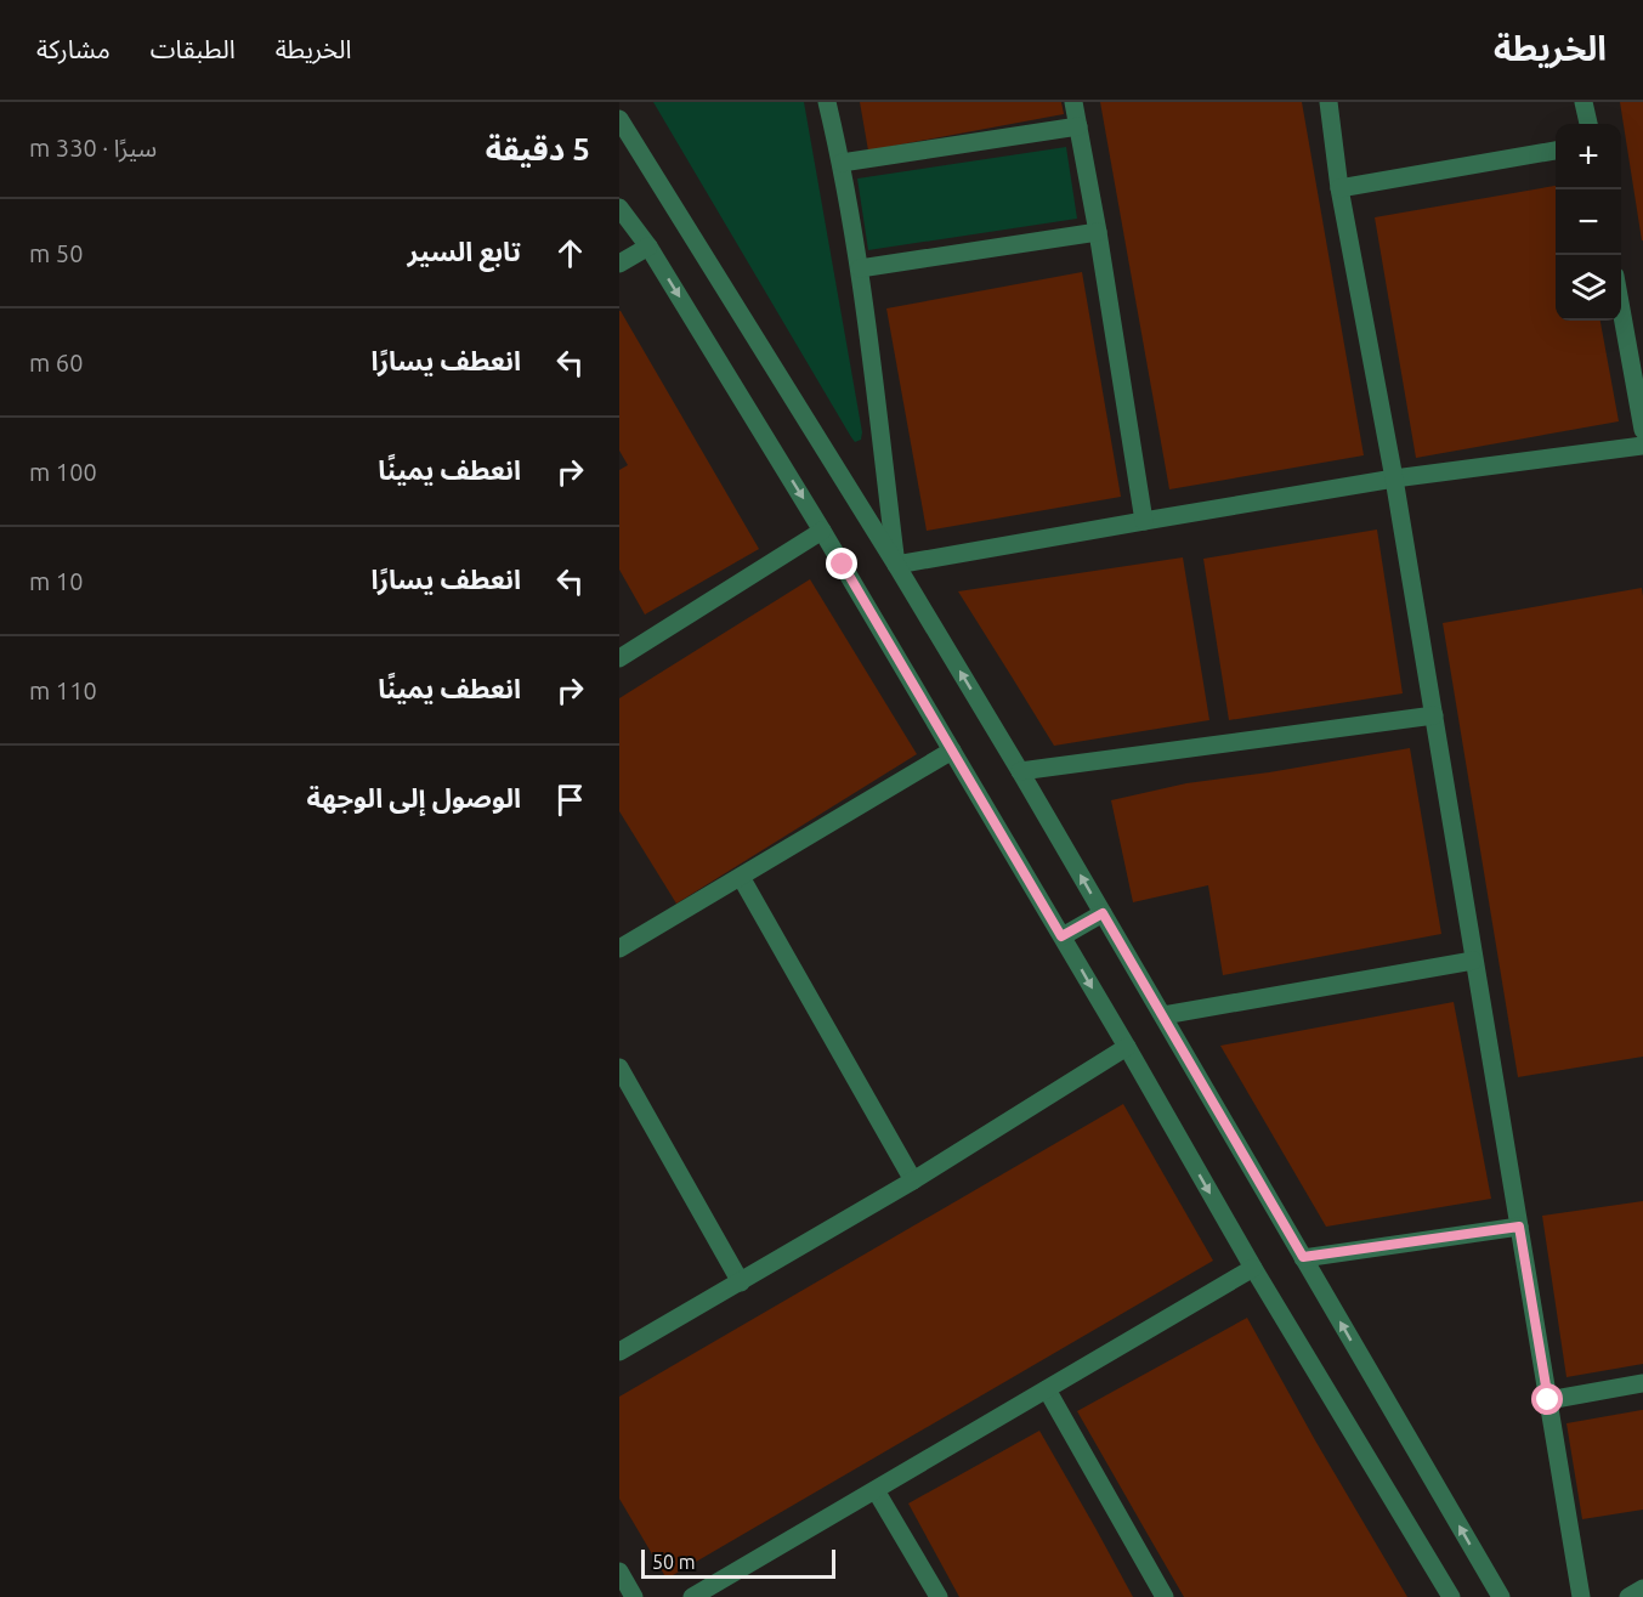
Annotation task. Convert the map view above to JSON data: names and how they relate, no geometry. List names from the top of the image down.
{
  "scale_bar": "50 m",
  "page": {
    "header": "الخريطة",
    "nav": ["الخريطة", "الطبقات", "مشاركة"],
    "heading": ["5 دقيقة", "سيرًا · 330 m"],
    "map_buttons": ["+", "−"],
    "list": [
      ["تابع السير", "50 m"],
      ["انعطف يسارًا", "60 m"],
      ["انعطف يمينًا", "100 m"],
      ["انعطف يسارًا", "10 m"],
      ["انعطف يمينًا", "110 m"],
      "الوصول إلى الوجهة"
    ],
    "scale": "50 m"
  }
}
